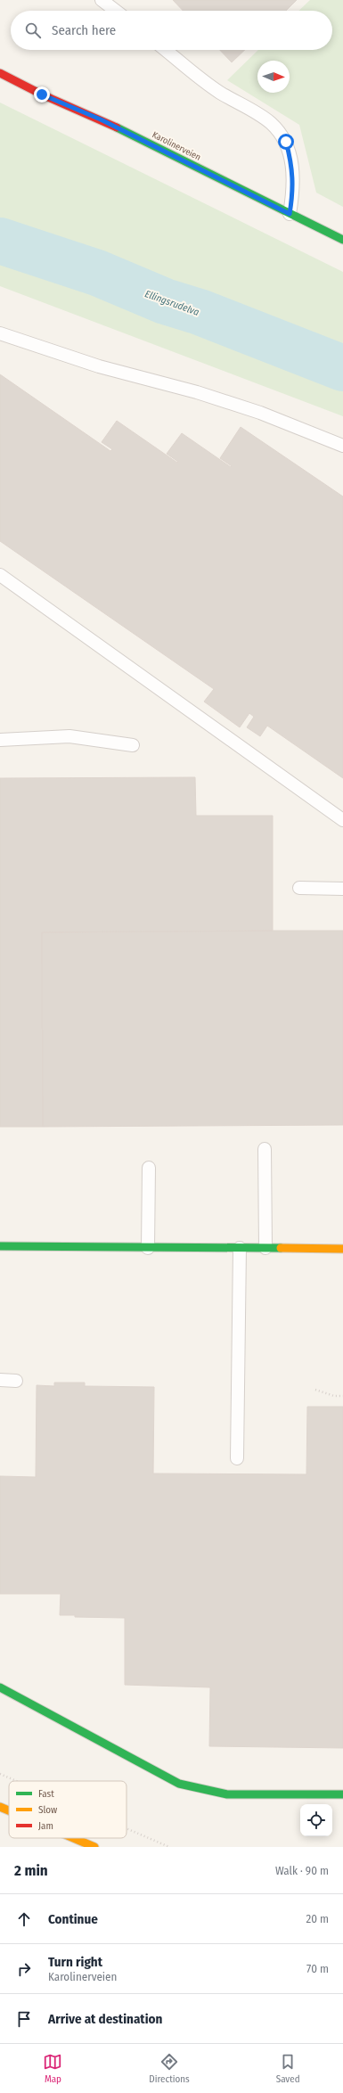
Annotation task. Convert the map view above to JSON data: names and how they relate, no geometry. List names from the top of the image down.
{
  "streets": {
    "street": ["Karolinerveien"]
  },
  "water": ["Ellingsrudelva"],
  "legend": ["Fast", "Slow", "Jam"],
  "north": "right",
  "page": {
    "search": "Search here",
    "heading": ["2 min", "Walk · 90 m"],
    "list": [
      ["Continue", "20 m"],
      ["Turn right", "Karolinerveien", "70 m"],
      "Arrive at destination"
    ],
    "nav": ["Map", "Directions", "Saved"]
  }
}
